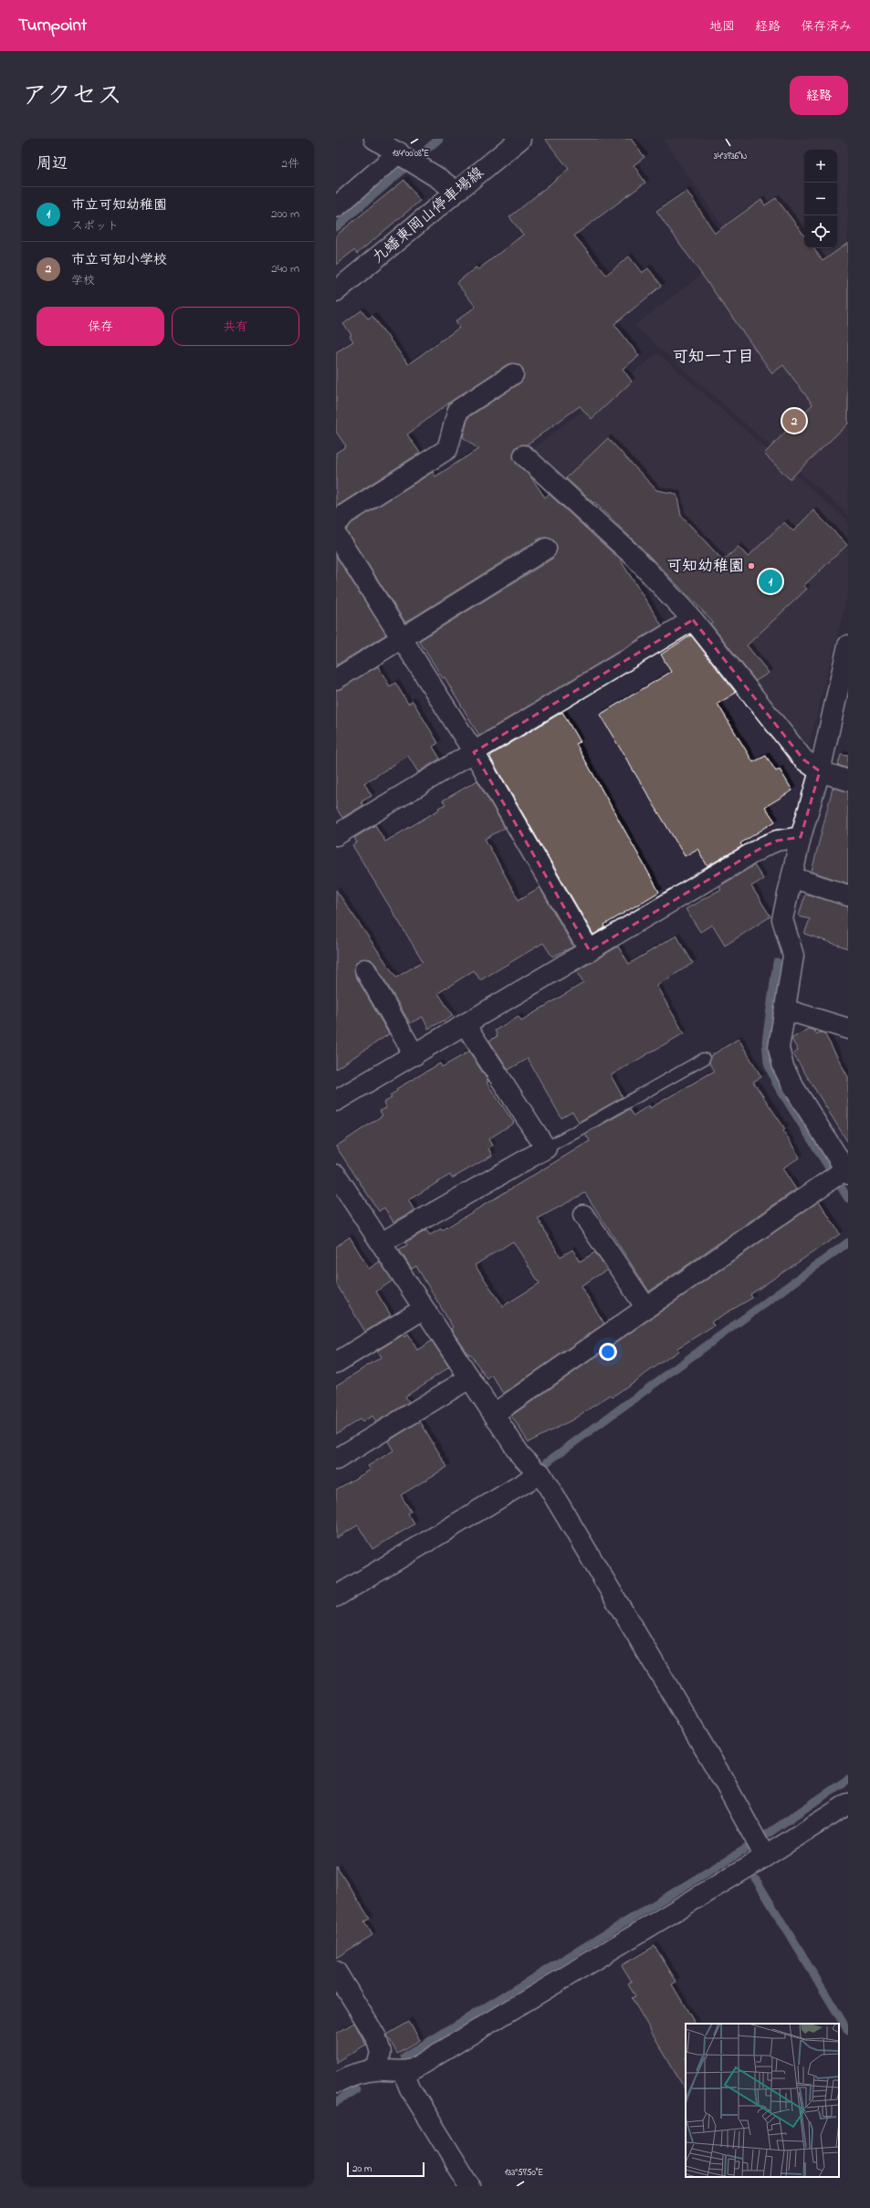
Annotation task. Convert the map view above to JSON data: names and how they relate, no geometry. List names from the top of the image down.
{
  "streets": {
    "street": ["九蟠東岡山停車場線"]
  },
  "districts": ["可知一丁目"],
  "places": ["可知幼稚園"],
  "scale_bar": "20 m",
  "page": {
    "header": "Turnpoint",
    "nav": ["地図", "経路", "保存済み"],
    "title": "アクセス",
    "buttons": [
      "経路",
      ["保存", "共有"]
    ],
    "heading": ["周辺", "2件"],
    "map_buttons": ["+", "−"],
    "list": [
      {
        "mark": "1",
        "name": "市立可知幼稚園",
        "note": "スポット",
        "value": "200 m"
      },
      {
        "mark": "2",
        "name": "市立可知小学校",
        "note": "学校",
        "value": "240 m"
      }
    ],
    "pins": ["2", "1"],
    "scale": "20 m"
  },
  "coordinates": ["134°00'08\"E", "34°39'36\"N", "133°59'50\"E"]
}
